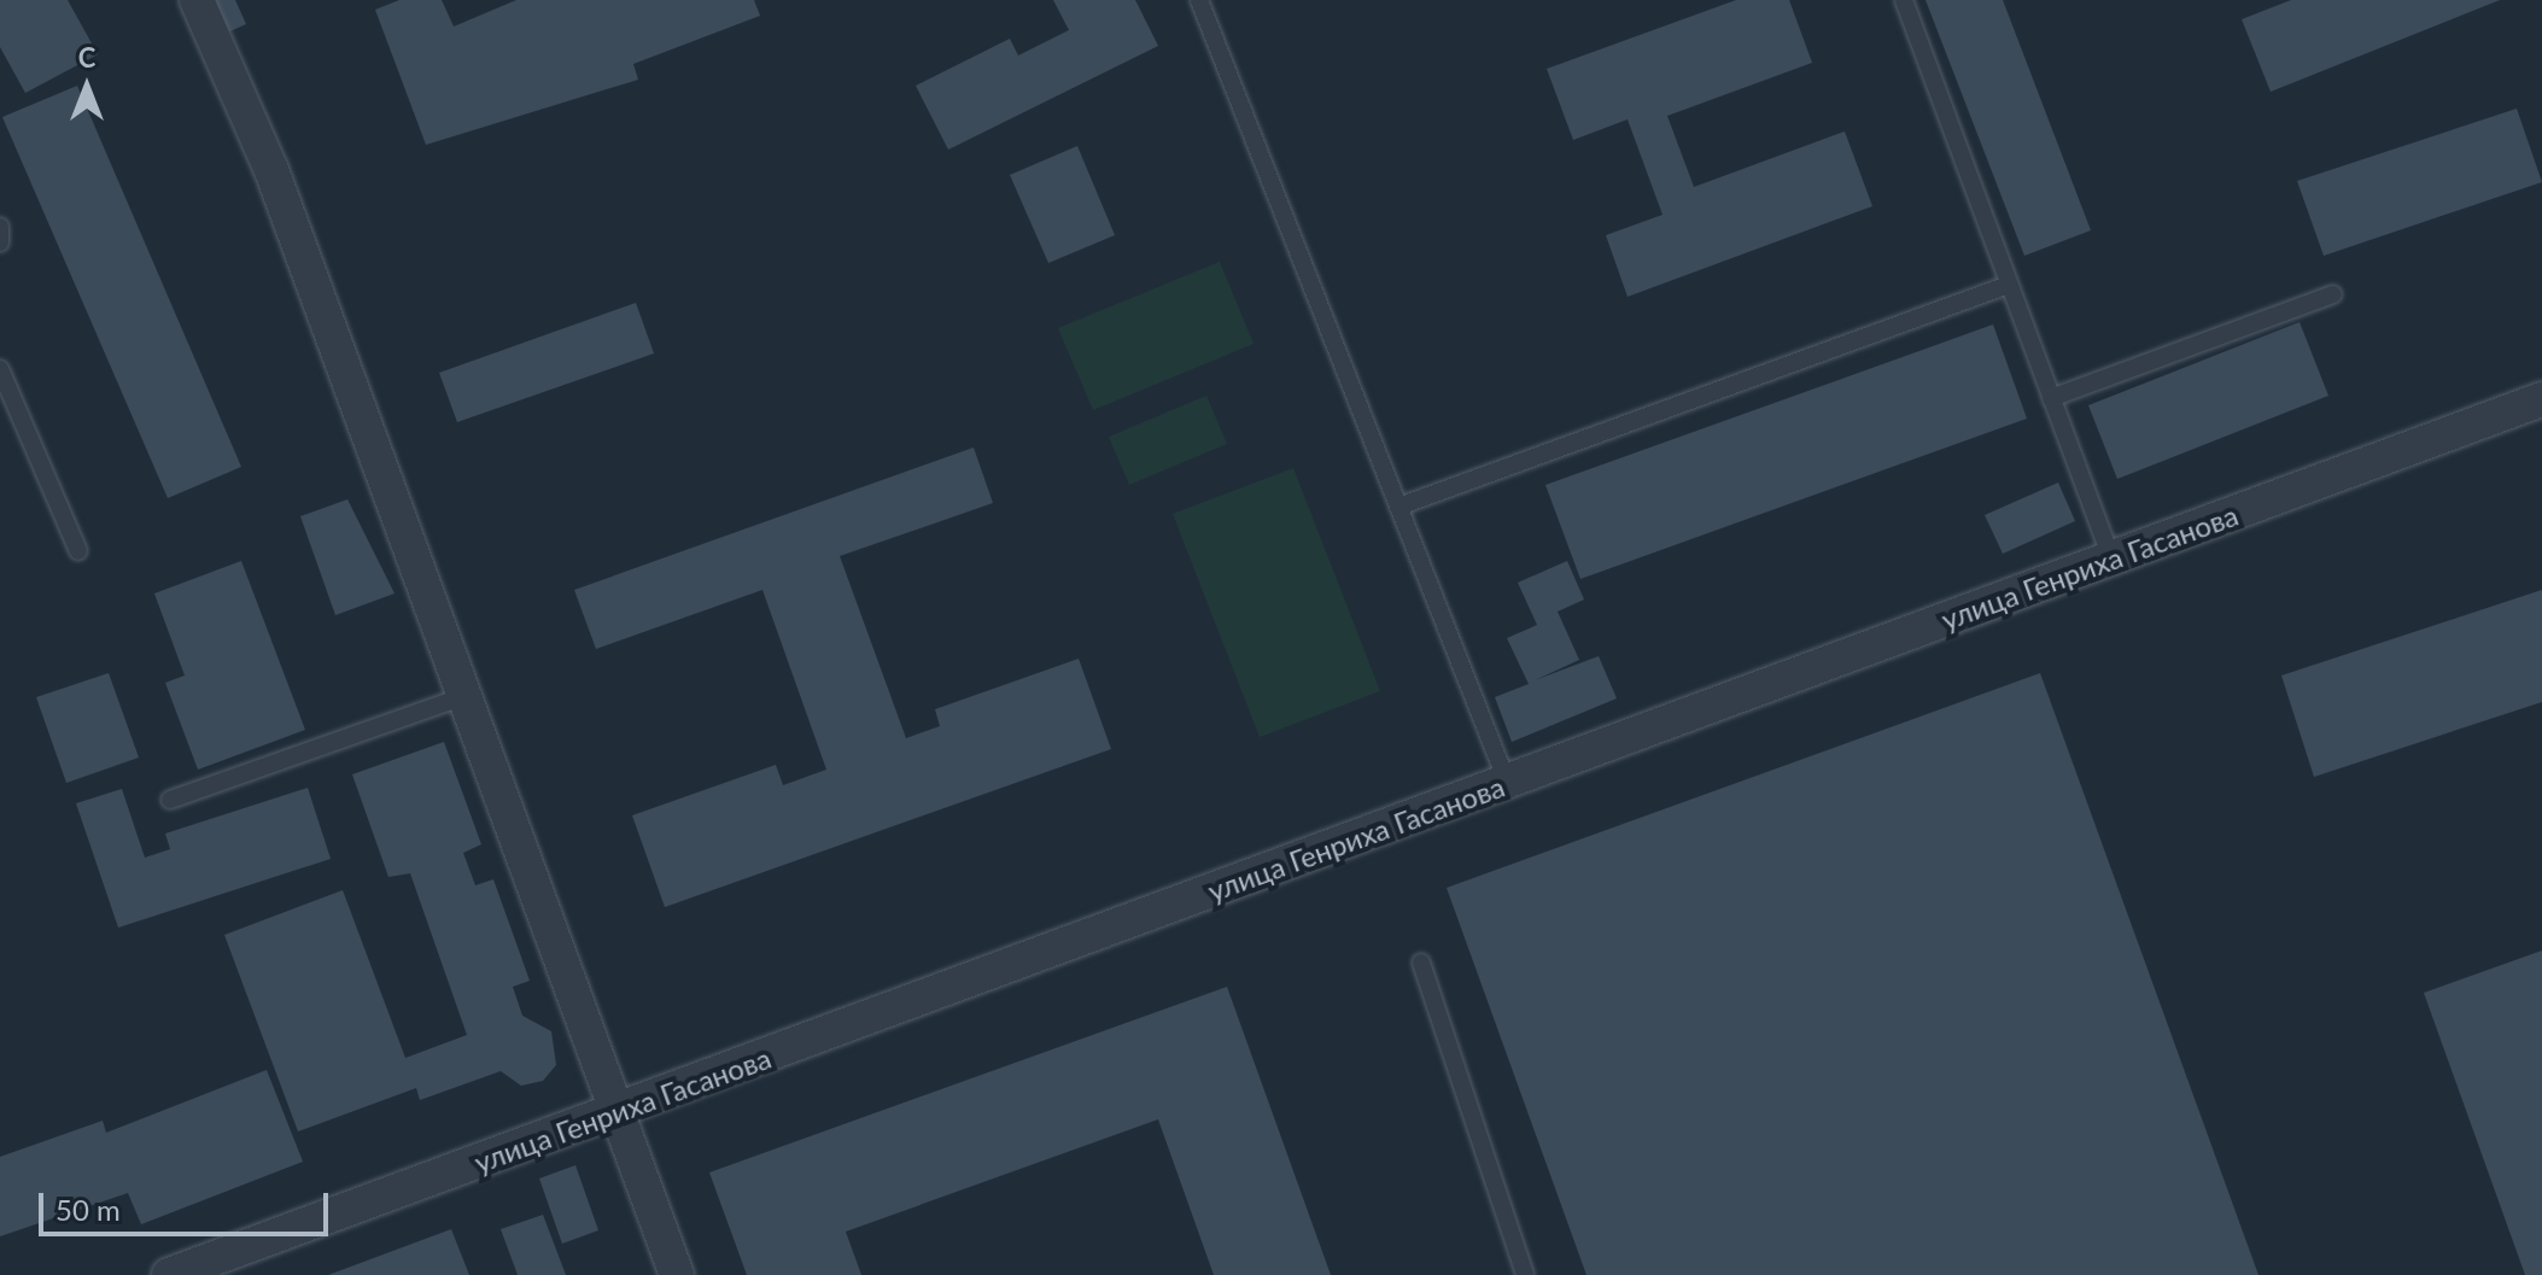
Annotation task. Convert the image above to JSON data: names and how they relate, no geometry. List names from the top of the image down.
{
  "streets": {
    "street": ["улица Генриха Гасанова"]
  },
  "scale_bar": "50 m",
  "north": "top"
}
